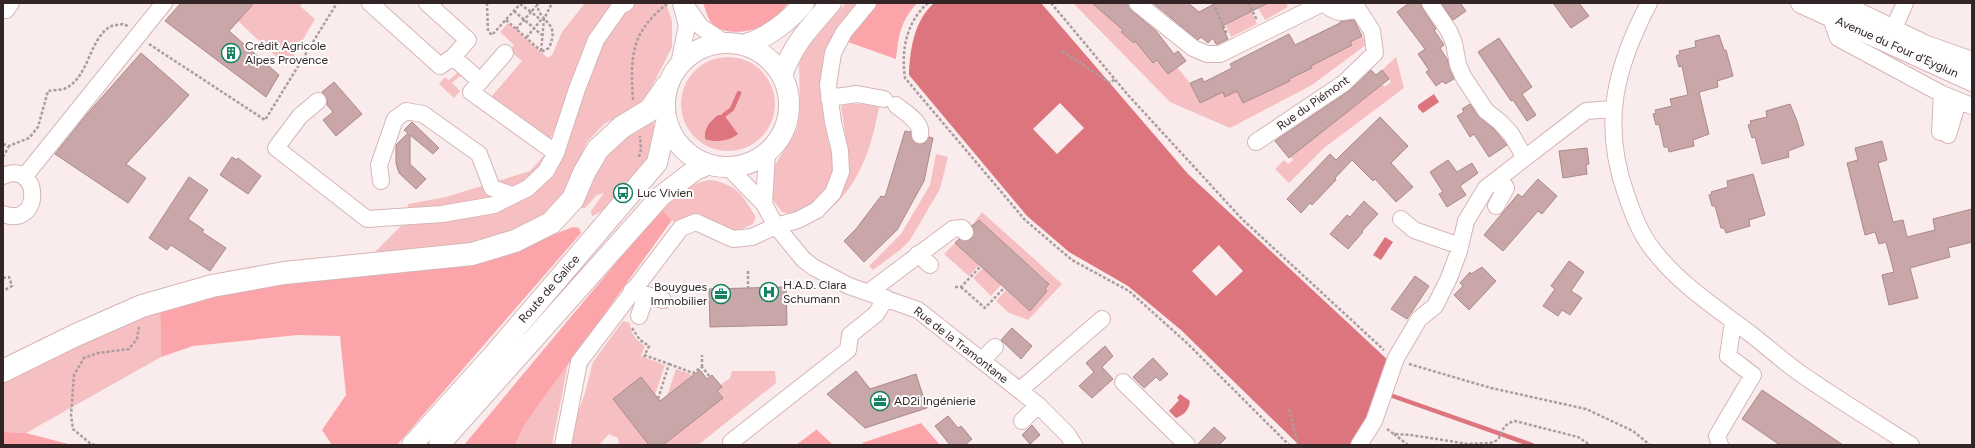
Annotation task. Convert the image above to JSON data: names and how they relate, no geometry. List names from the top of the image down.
{
  "streets": {
    "main road": ["Avenue du Four d’Eyglun", "Route de Galice"],
    "street": ["Rue du Piémont", "Rue de la Tramontane"]
  },
  "crossings": [
    ["Route de Galice", "Rue de la Tramontane"]
  ],
  "places": {
    "building": ["Crédit Agricole Alpes Provence"],
    "bus stop": ["Luc Vivien"],
    "hospital": ["H.A.D. Clara Schumann"],
    "office": ["Bouygues Immobilier", "AD2i Ingénierie"]
  }
}
